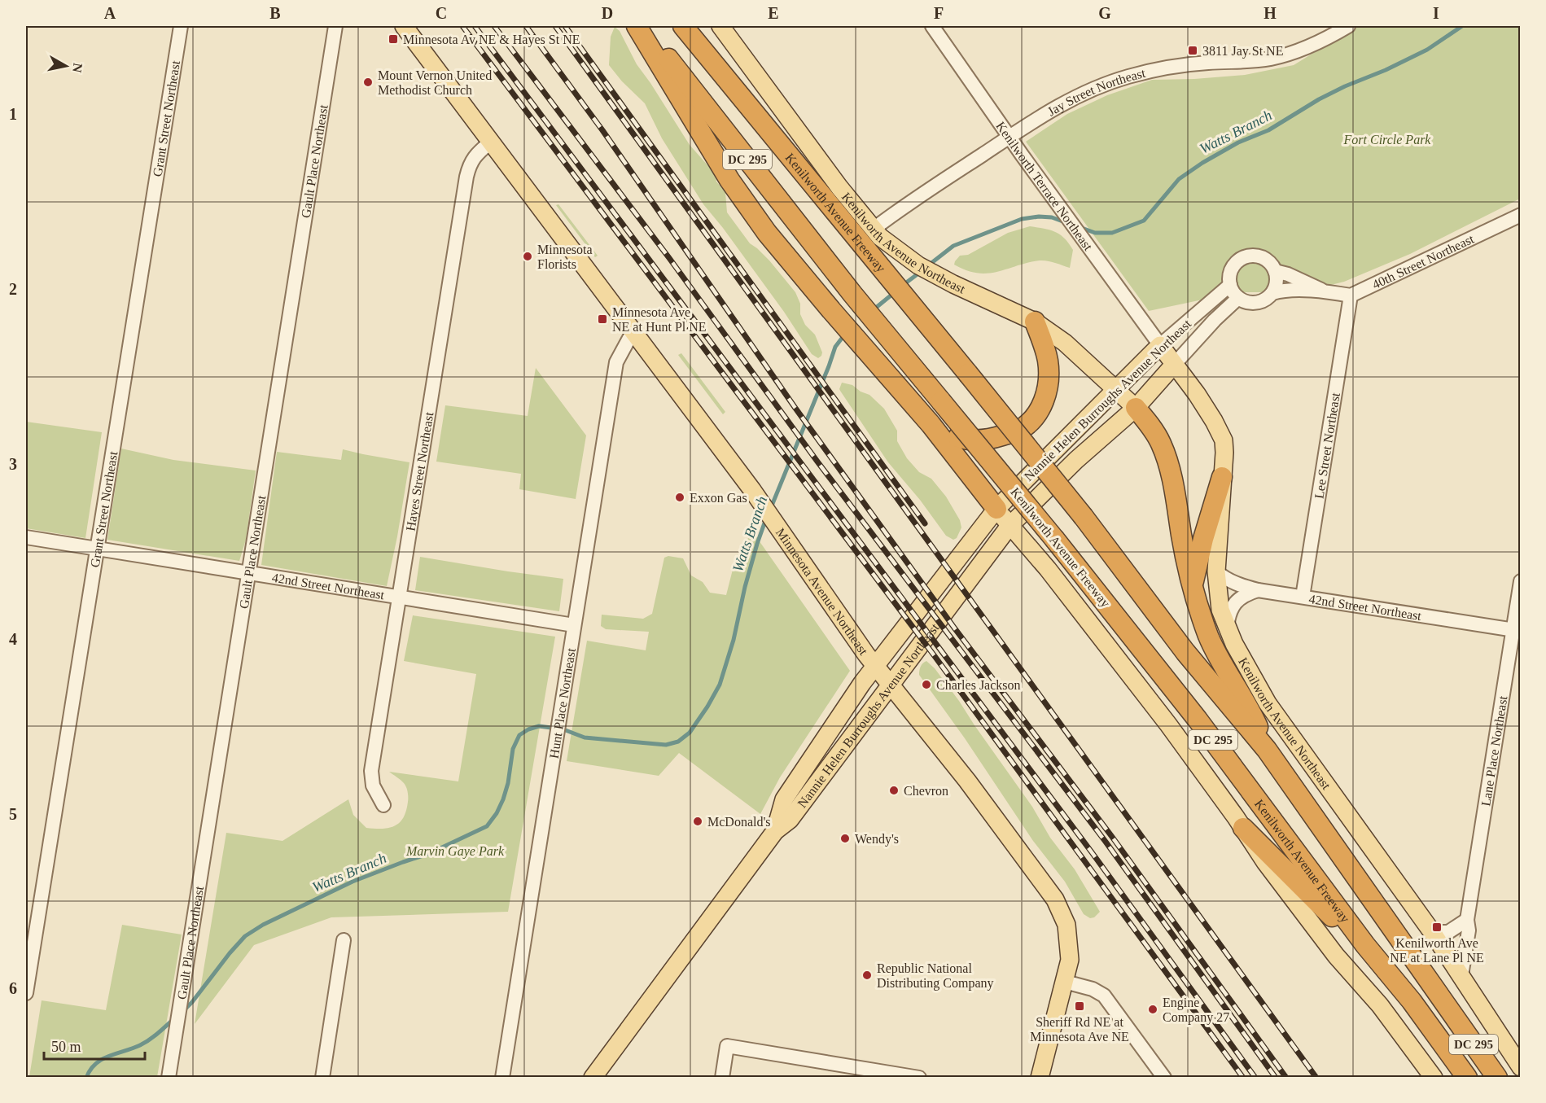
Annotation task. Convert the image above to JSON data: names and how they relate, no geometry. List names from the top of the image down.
{
  "streets": {
    "highway": ["DC 295", "Kenilworth Avenue Freeway"],
    "main road": ["Kenilworth Avenue Northeast", "Nannie Helen Burroughs Avenue Northeast", "Minnesota Avenue Northeast"],
    "street": [
      "Jay Street Northeast",
      "Grant Street Northeast",
      "Gault Place Northeast",
      "Kenilworth Terrace Northeast",
      "40th Street Northeast",
      "Lee Street Northeast",
      "Hayes Street Northeast",
      "42nd Street Northeast",
      "Hunt Place Northeast",
      "Lane Place Northeast"
    ]
  },
  "crossings": [
    ["Jay Street Northeast", "Kenilworth Terrace Northeast"],
    ["Jay Street Northeast", "Kenilworth Avenue Northeast"],
    ["Grant Street Northeast", "42nd Street Northeast"],
    ["Gault Place Northeast", "42nd Street Northeast"],
    ["Kenilworth Terrace Northeast", "Kenilworth Avenue Northeast"],
    ["Kenilworth Terrace Northeast", "Nannie Helen Burroughs Avenue Northeast"],
    ["Kenilworth Avenue Northeast", "Nannie Helen Burroughs Avenue Northeast"],
    ["Kenilworth Avenue Northeast", "42nd Street Northeast"],
    ["Kenilworth Avenue Northeast", "Lane Place Northeast"],
    ["40th Street Northeast", "Lee Street Northeast"],
    ["Nannie Helen Burroughs Avenue Northeast", "Minnesota Avenue Northeast"],
    ["Lee Street Northeast", "42nd Street Northeast"],
    ["Hayes Street Northeast", "42nd Street Northeast"],
    ["Hayes Street Northeast", "Minnesota Avenue Northeast"],
    ["42nd Street Northeast", "Hunt Place Northeast"],
    ["42nd Street Northeast", "Lane Place Northeast"],
    ["Minnesota Avenue Northeast", "Hunt Place Northeast"]
  ],
  "water": ["Watts Branch"],
  "parks": ["Fort Circle Park", "Marvin Gaye Park"],
  "places": {
    "transit": [
      "Minnesota Av NE & Hayes St NE",
      "3811 Jay St NE",
      "Minnesota Ave NE at Hunt Pl NE",
      "Kenilworth Ave NE at Lane Pl NE",
      "Sheriff Rd NE at Minnesota Ave NE"
    ],
    "other": [
      "Mount Vernon United Methodist Church",
      "Minnesota Florists",
      "Exxon Gas",
      "Charles Jackson",
      "Chevron",
      "McDonald's",
      "Wendy's",
      "Republic National Distributing Company",
      "Engine Company 27"
    ]
  },
  "scale_bar": "50 m",
  "north": "right",
  "grid": {
    "columns": [
      "A",
      "B",
      "C",
      "D",
      "E",
      "F",
      "G",
      "H",
      "I"
    ],
    "rows": [
      "1",
      "2",
      "3",
      "4",
      "5",
      "6"
    ]
  }
}
